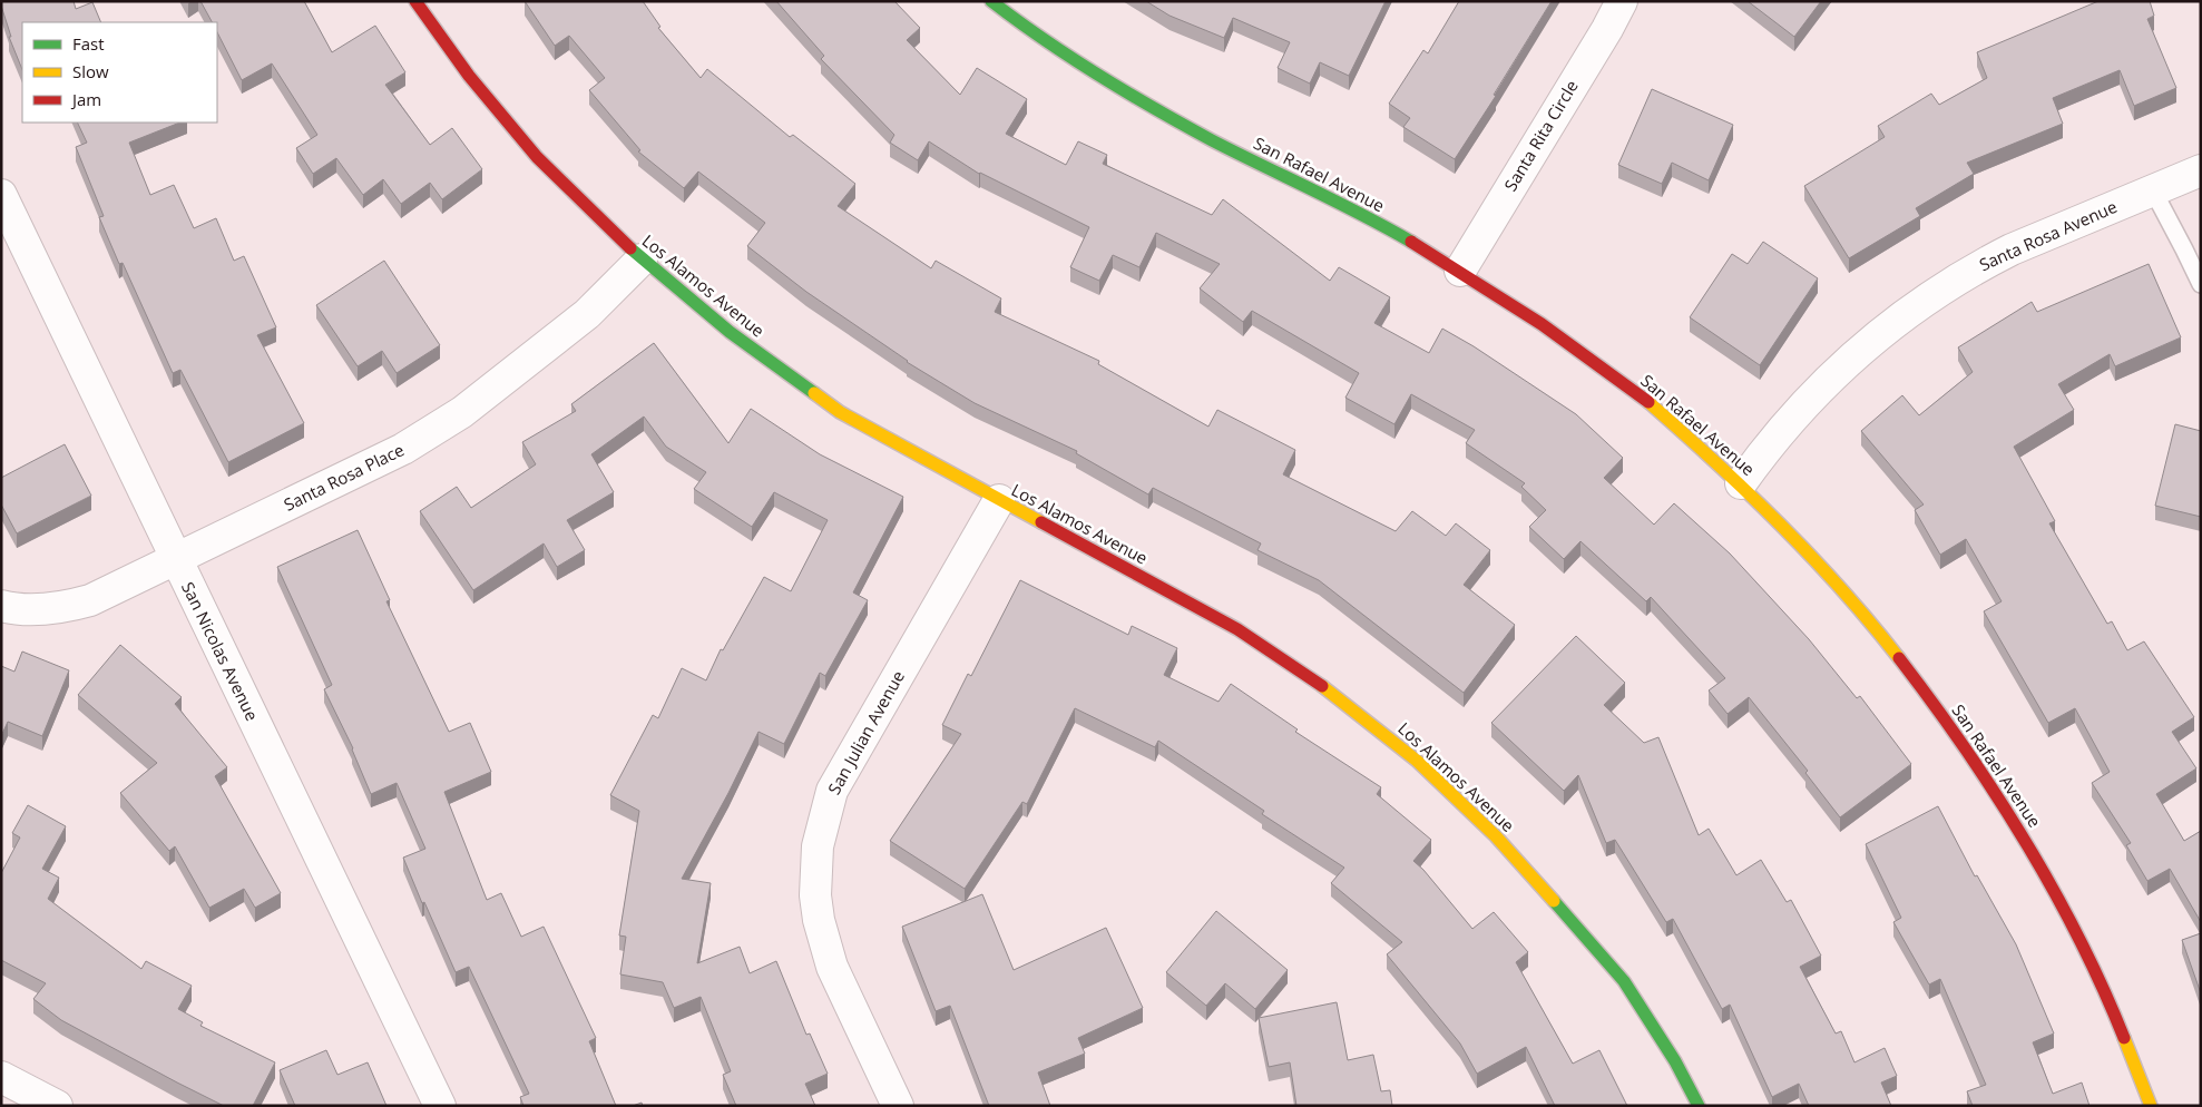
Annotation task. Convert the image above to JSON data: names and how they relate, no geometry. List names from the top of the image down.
{
  "streets": {
    "street": [
      "Santa Rita Circle",
      "San Rafael Avenue",
      "Santa Rosa Avenue",
      "Los Alamos Avenue",
      "Santa Rosa Place",
      "San Nicolas Avenue",
      "San Julian Avenue"
    ]
  },
  "crossings": [
    ["Santa Rita Circle", "San Rafael Avenue"],
    ["San Rafael Avenue", "Santa Rosa Avenue"],
    ["Los Alamos Avenue", "Santa Rosa Place"],
    ["Los Alamos Avenue", "San Julian Avenue"],
    ["Santa Rosa Place", "San Nicolas Avenue"]
  ],
  "legend": ["Fast", "Slow", "Jam"]
}
